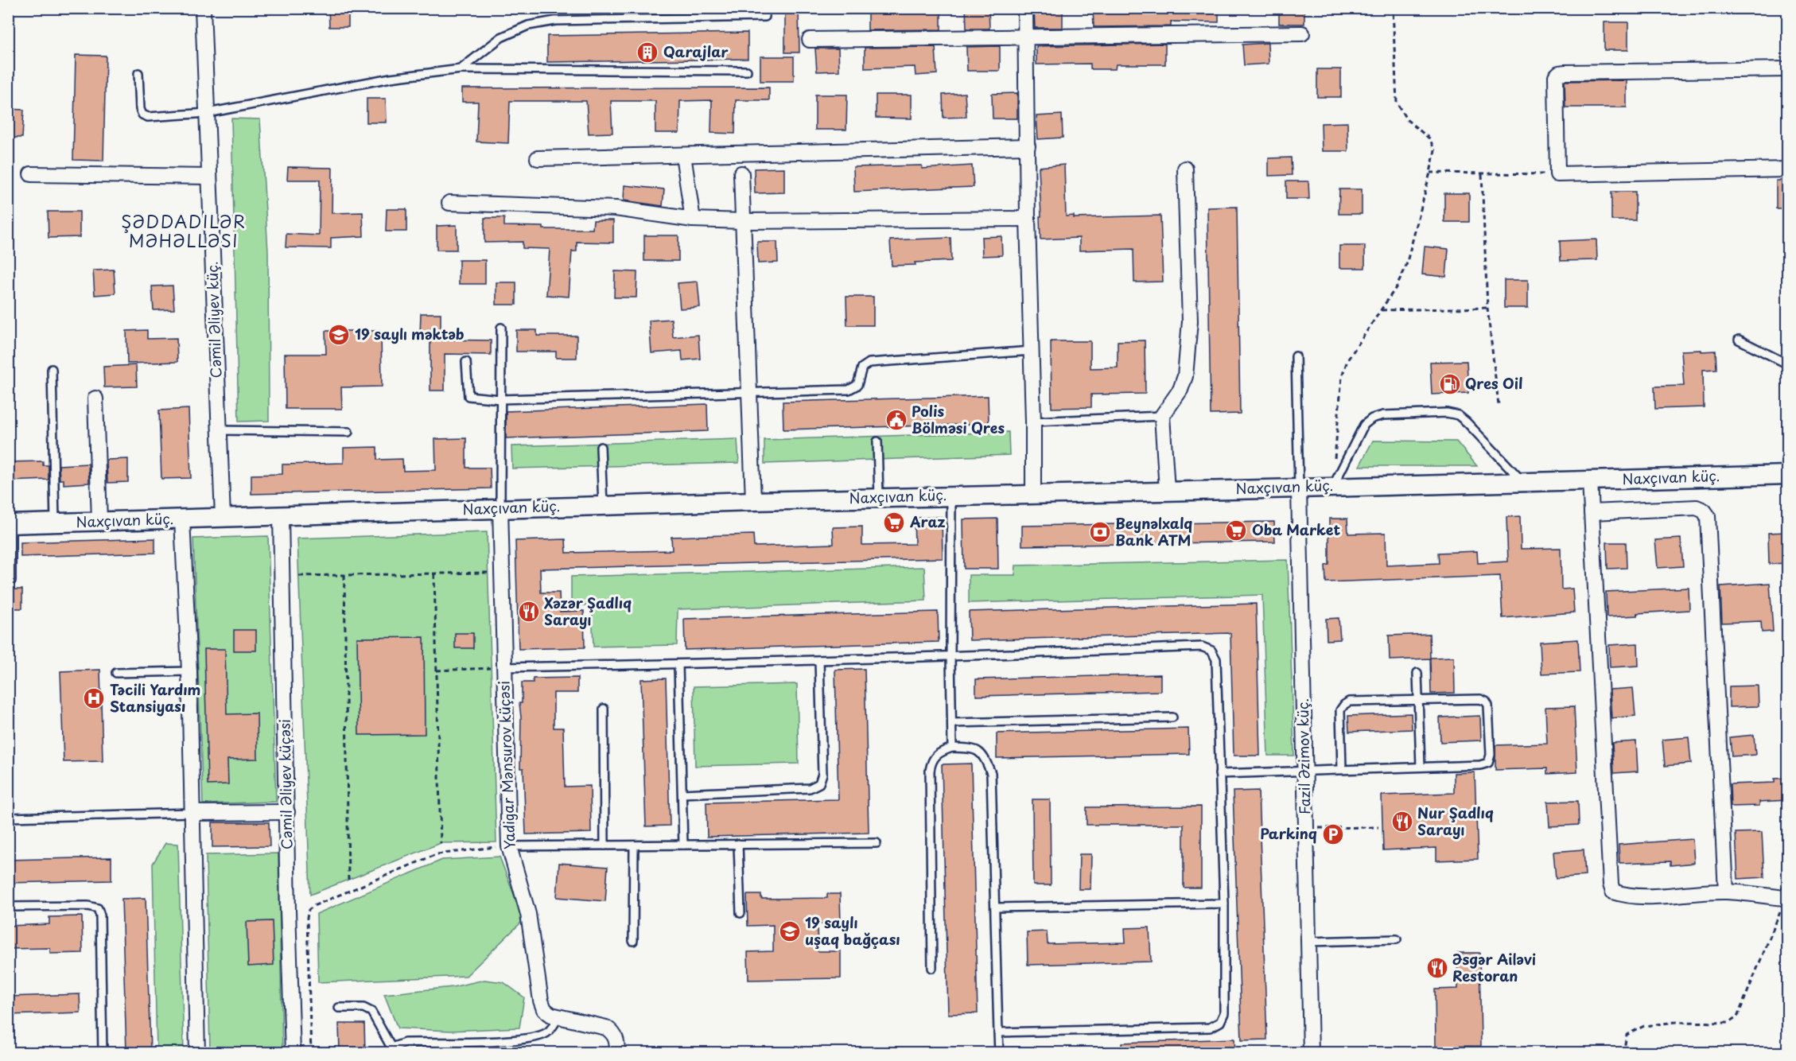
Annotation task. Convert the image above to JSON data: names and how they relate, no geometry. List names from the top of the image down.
{
  "streets": {
    "street": [
      "Cəmil Əliyev küç.",
      "Naxçıvan küç.",
      "Fazil Əzimov küç.",
      "Yadigar Mənsurov küçəsi",
      "Cəmil Əliyev küçəsi"
    ]
  },
  "crossings": [
    ["Cəmil Əliyev küç.", "Naxçıvan küç."],
    ["Naxçıvan küç.", "Fazil Əzimov küç."],
    ["Naxçıvan küç.", "Yadigar Mənsurov küçəsi"],
    ["Naxçıvan küç.", "Cəmil Əliyev küçəsi"]
  ],
  "districts": ["ŞƏDDADILƏR MƏHƏLLƏSI"],
  "places": {
    "building": ["Qarajlar"],
    "school or university": ["19 saylı məktəb", "19 saylı uşaq bağçası"],
    "fuel station": ["Qres Oil"],
    "public building": ["Polis Bölməsi Qres"],
    "supermarket": ["Araz", "Oba Market"],
    "bank": ["Beynəlxalq Bank ATM"],
    "restaurant": ["Xəzər Şadlıq Sarayı", "Nur Şadlıq Sarayı", "Əsgər Ailəvi Restoran"],
    "hospital": ["Təcili Yardım Stansiyası"],
    "parking": ["Parkinq"]
  }
}
